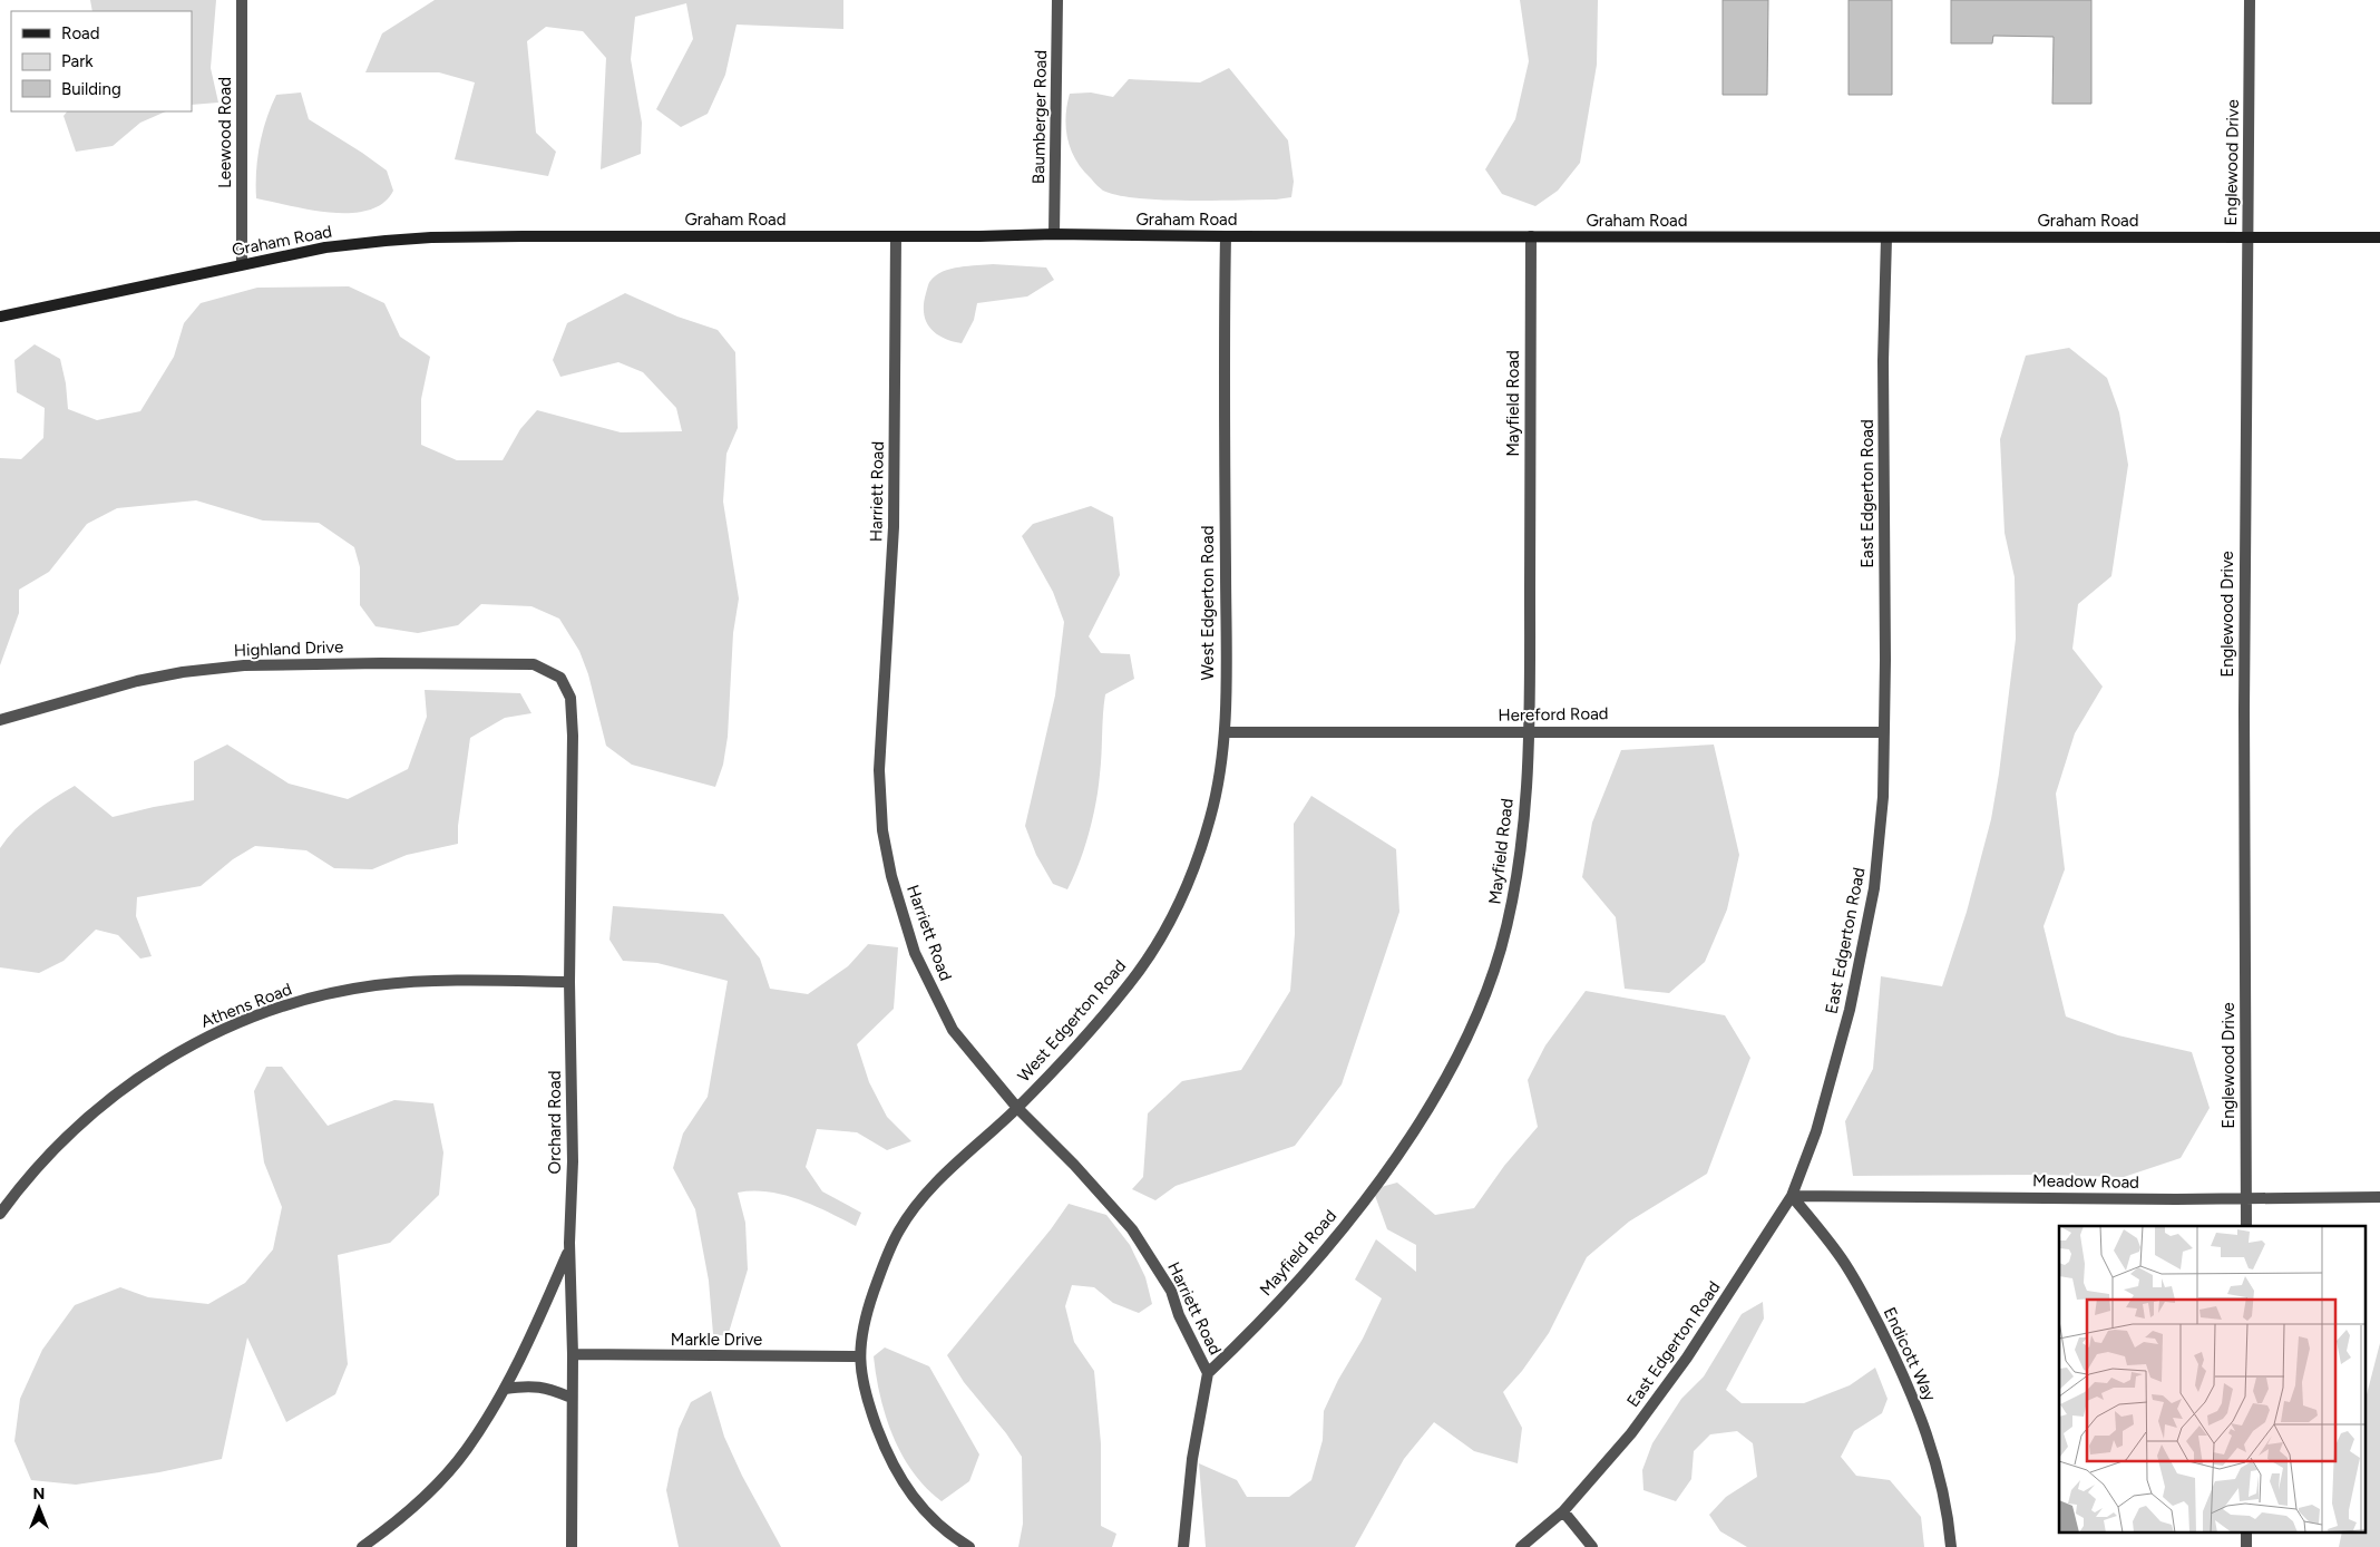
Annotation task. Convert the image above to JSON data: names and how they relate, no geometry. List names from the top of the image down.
{
  "streets": {
    "main road": ["Graham Road"],
    "street": [
      "Baumberger Road",
      "Leewood Road",
      "Englewood Drive",
      "Mayfield Road",
      "Harriett Road",
      "East Edgerton Road",
      "West Edgerton Road",
      "Highland Drive",
      "Hereford Road",
      "Athens Road",
      "Orchard Road",
      "Meadow Road",
      "Markle Drive",
      "Endicott Way"
    ]
  },
  "crossings": [
    ["Baumberger Road", "Graham Road"],
    ["Leewood Road", "Graham Road"],
    ["Englewood Drive", "Graham Road"],
    ["Englewood Drive", "Meadow Road"],
    ["Graham Road", "Mayfield Road"],
    ["Graham Road", "Harriett Road"],
    ["Graham Road", "East Edgerton Road"],
    ["Graham Road", "West Edgerton Road"],
    ["Mayfield Road", "Harriett Road"],
    ["Mayfield Road", "Hereford Road"],
    ["Harriett Road", "West Edgerton Road"],
    ["East Edgerton Road", "Hereford Road"],
    ["East Edgerton Road", "Meadow Road"],
    ["East Edgerton Road", "Endicott Way"],
    ["West Edgerton Road", "Hereford Road"],
    ["West Edgerton Road", "Markle Drive"],
    ["Highland Drive", "Orchard Road"],
    ["Athens Road", "Orchard Road"],
    ["Orchard Road", "Markle Drive"],
    ["Meadow Road", "Endicott Way"]
  ],
  "legend": ["Road", "Park", "Building"],
  "north": "top"
}
